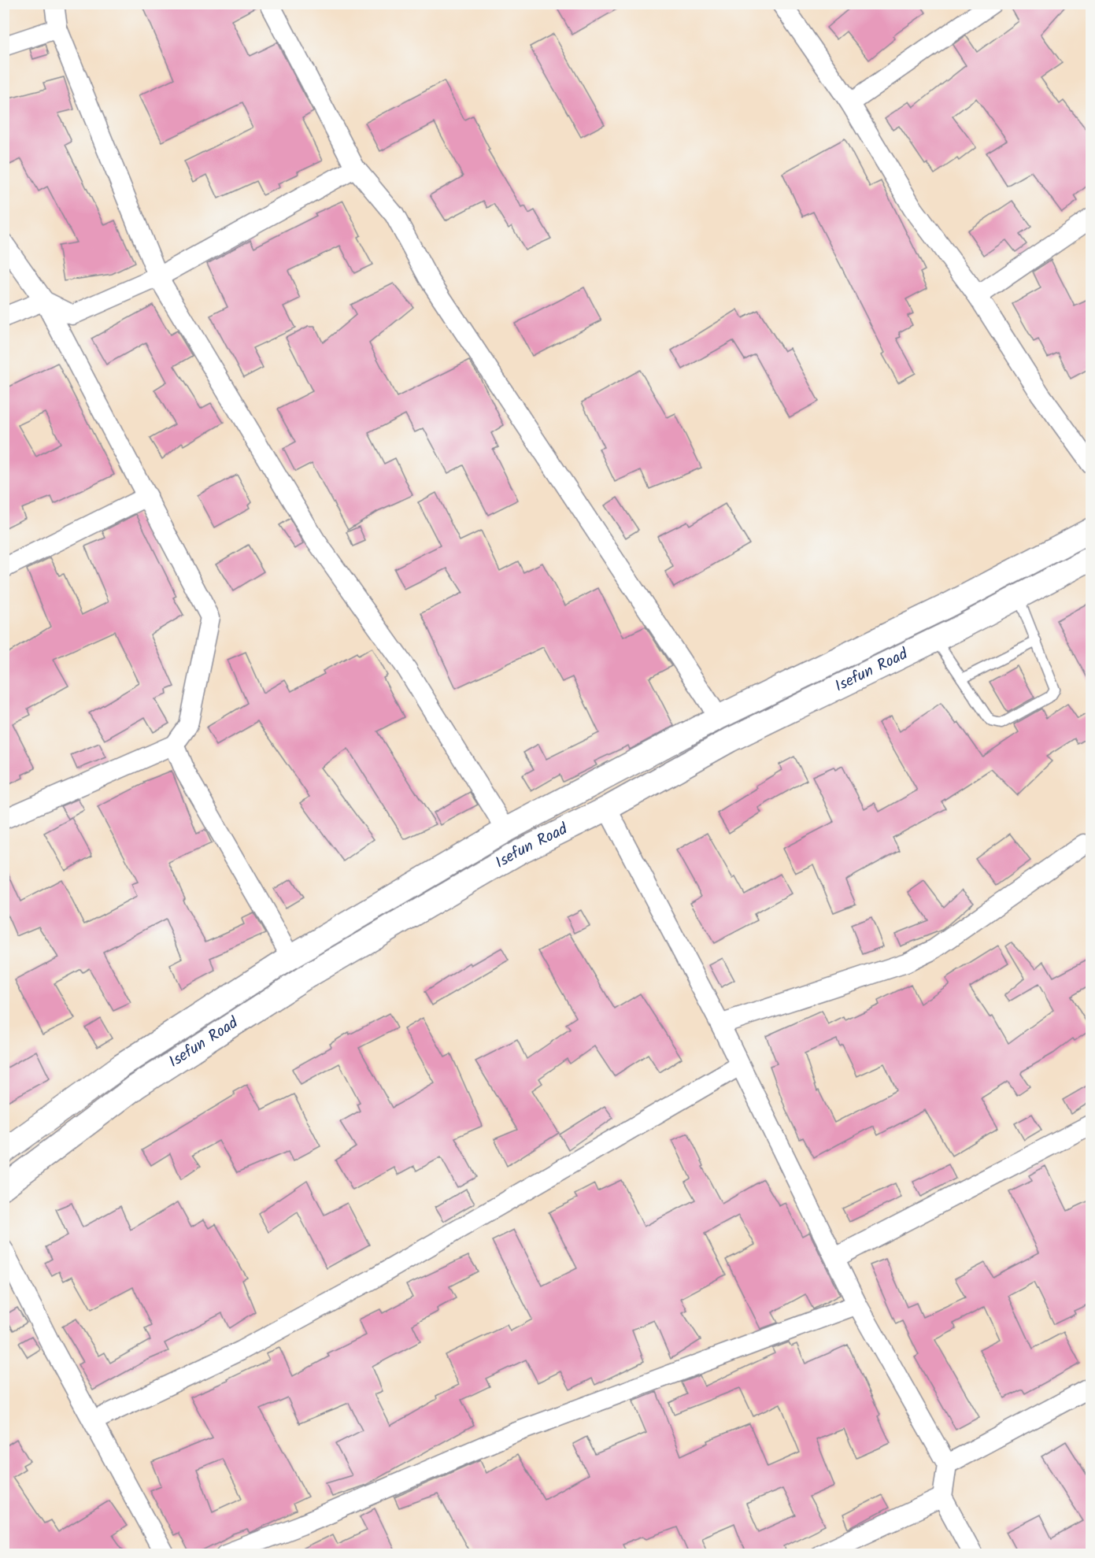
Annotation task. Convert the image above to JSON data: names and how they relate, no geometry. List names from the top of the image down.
{
  "streets": {
    "street": ["Isefun Road"]
  }
}
